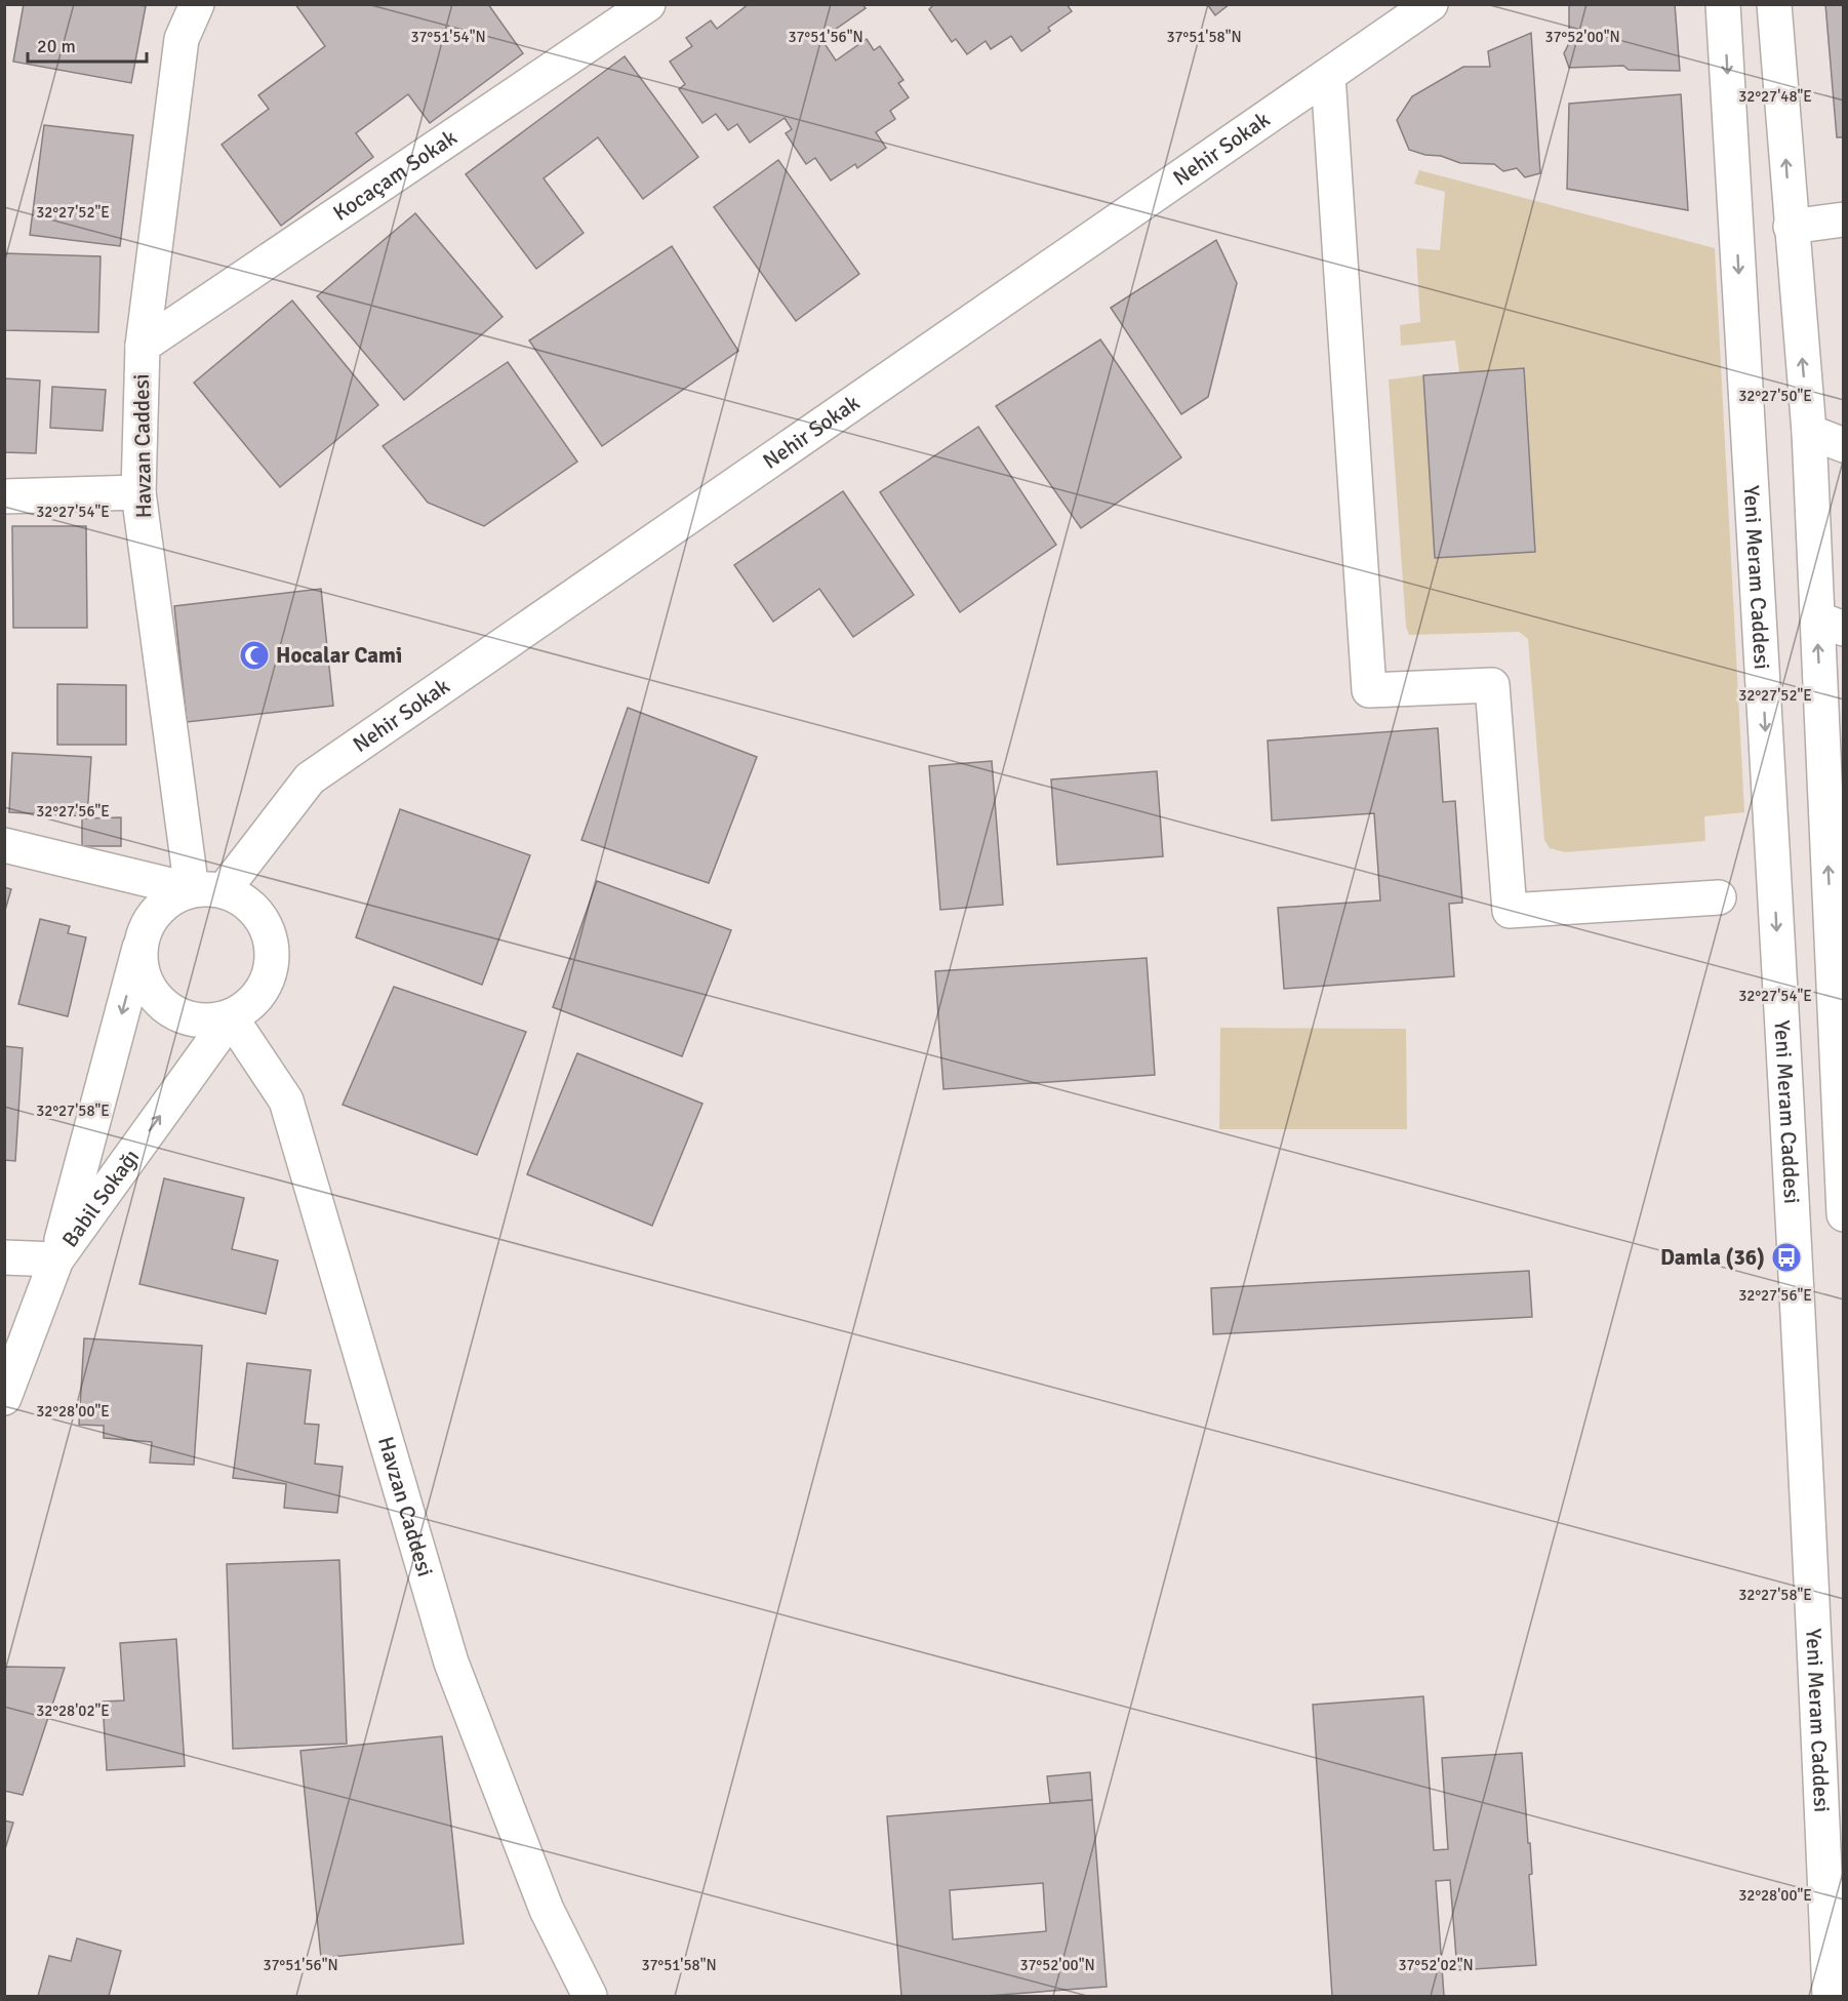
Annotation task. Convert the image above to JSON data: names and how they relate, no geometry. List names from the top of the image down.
{
  "streets": {
    "street": [
      "Nehir Sokak",
      "Kocaçam Sokak",
      "Havzan Caddesi",
      "Yeni Meram Caddesi",
      "Babil Sokağı"
    ]
  },
  "crossings": [
    ["Nehir Sokak", "Havzan Caddesi"],
    ["Nehir Sokak", "Babil Sokağı"],
    ["Kocaçam Sokak", "Havzan Caddesi"],
    ["Havzan Caddesi", "Babil Sokağı"]
  ],
  "places": {
    "mosque": ["Hocalar Cami"],
    "bus stop": ["Damla (36)"]
  },
  "scale_bar": "20 m",
  "coordinates": [
    "37°51'54\"N",
    "37°51'56\"N",
    "37°51'58\"N",
    "37°52'00\"N",
    "32°27'48\"E",
    "32°27'52\"E",
    "32°27'50\"E",
    "32°27'54\"E",
    "32°27'56\"E",
    "32°27'58\"E",
    "32°28'00\"E",
    "32°28'02\"E",
    "37°52'02\"N"
  ]
}
